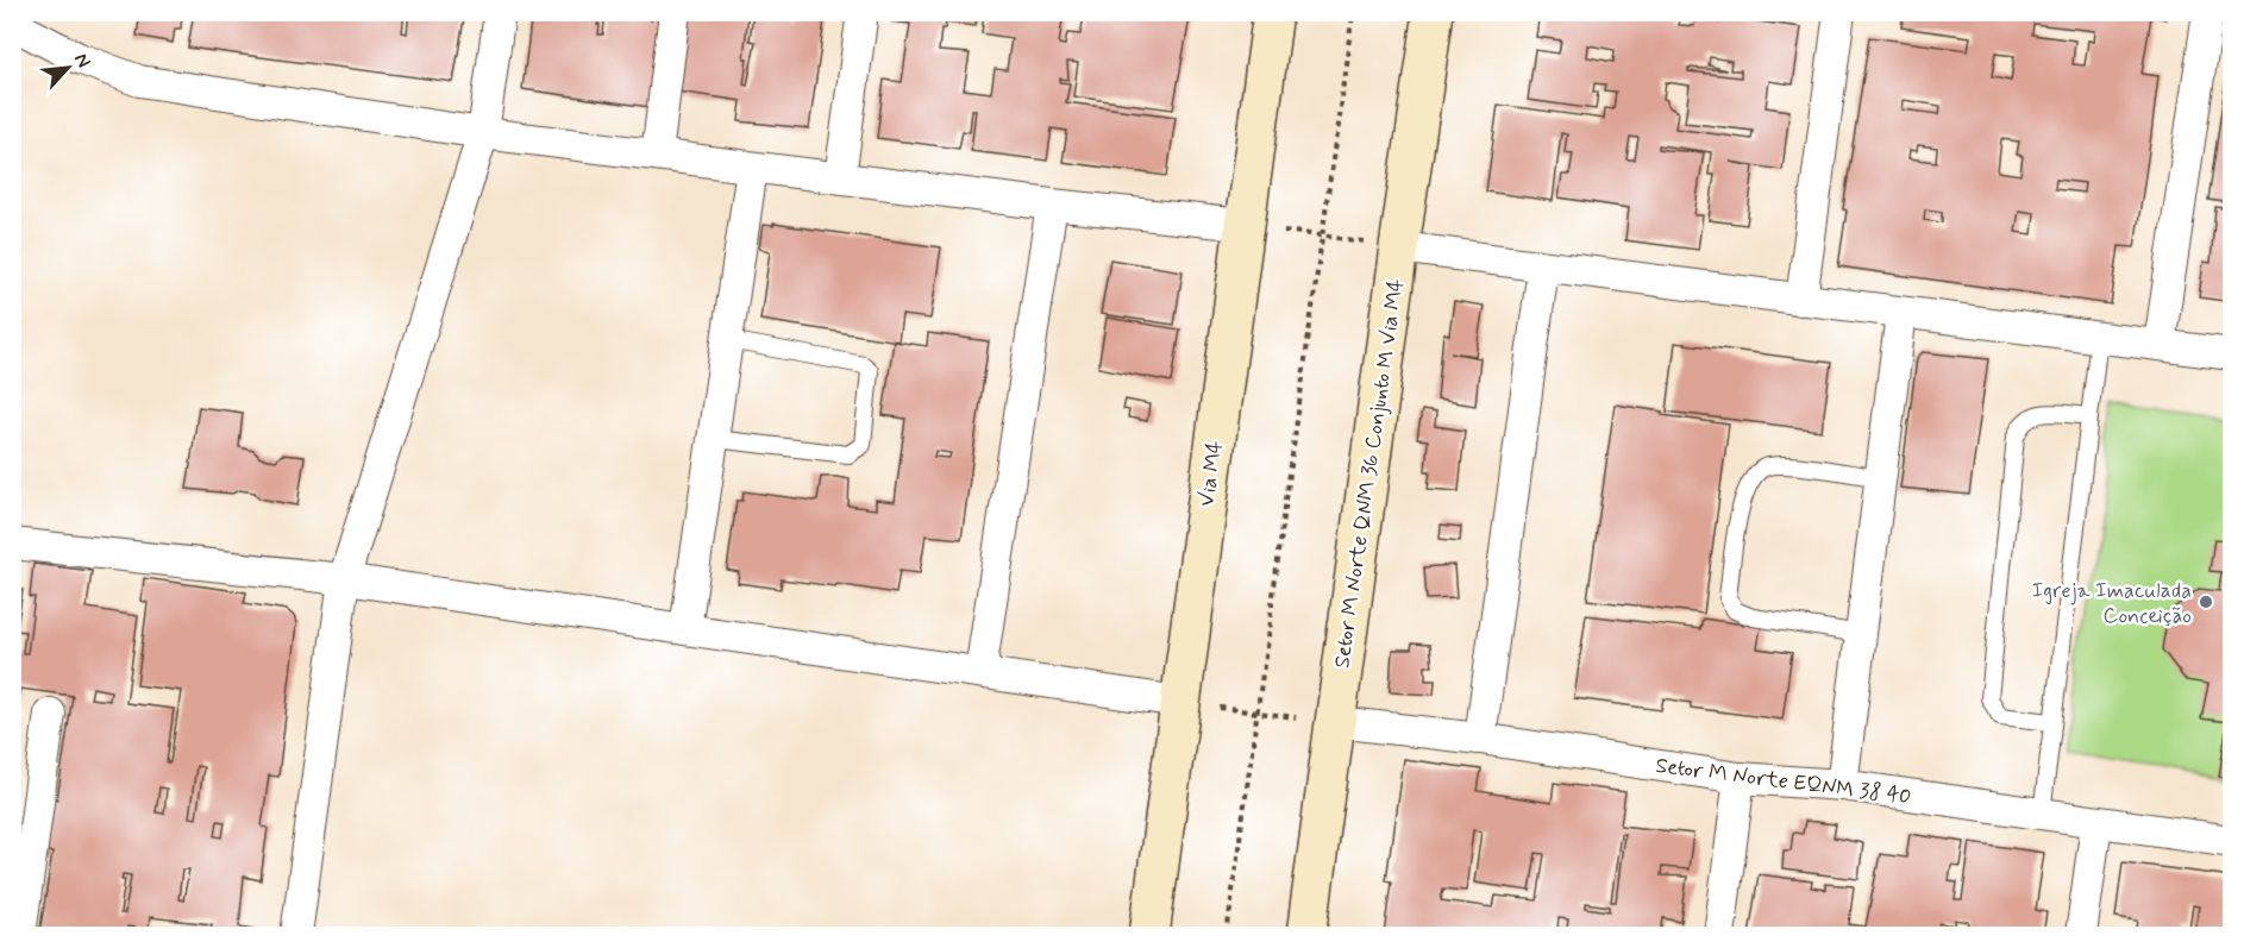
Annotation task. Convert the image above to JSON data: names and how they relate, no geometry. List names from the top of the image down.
{
  "streets": {
    "main road": ["Via M4", "Setor M Norte QNM 36 Conjunto M Via M4"],
    "street": ["Setor M Norte EQNM 38 40"]
  },
  "crossings": [
    ["Setor M Norte QNM 36 Conjunto M Via M4", "Setor M Norte EQNM 38 40"]
  ],
  "places": ["Igreja Imaculada Conceição"],
  "north": "top right"
}
